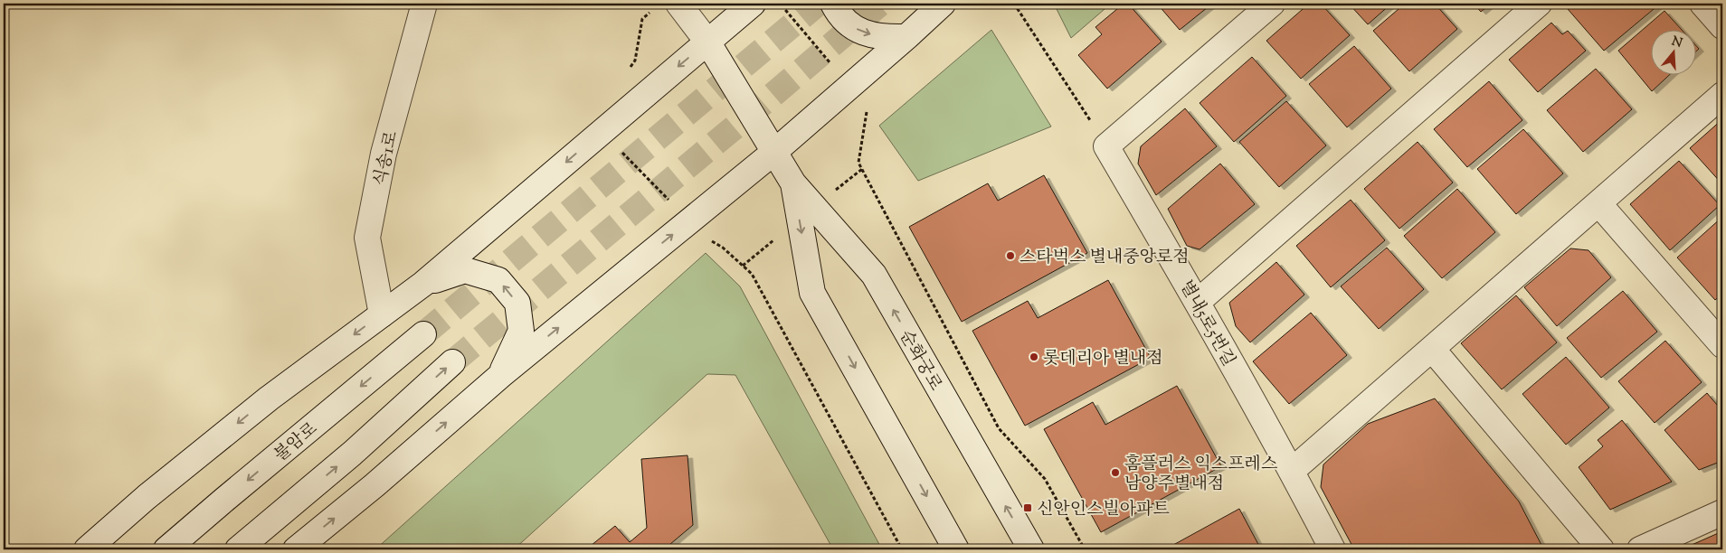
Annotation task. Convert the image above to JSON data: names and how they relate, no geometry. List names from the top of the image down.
{
  "streets": {
    "street": [
      "식송1로",
      "별내5로5번길",
      "순화궁로",
      "불암로"
    ]
  },
  "places": {
    "other": ["스타벅스 별내중앙로점", "롯데리아 별내점", "홈플러스 익스프레스 남양주별내점"],
    "transit": ["신안인스빌아파트"]
  },
  "north": "top"
}
